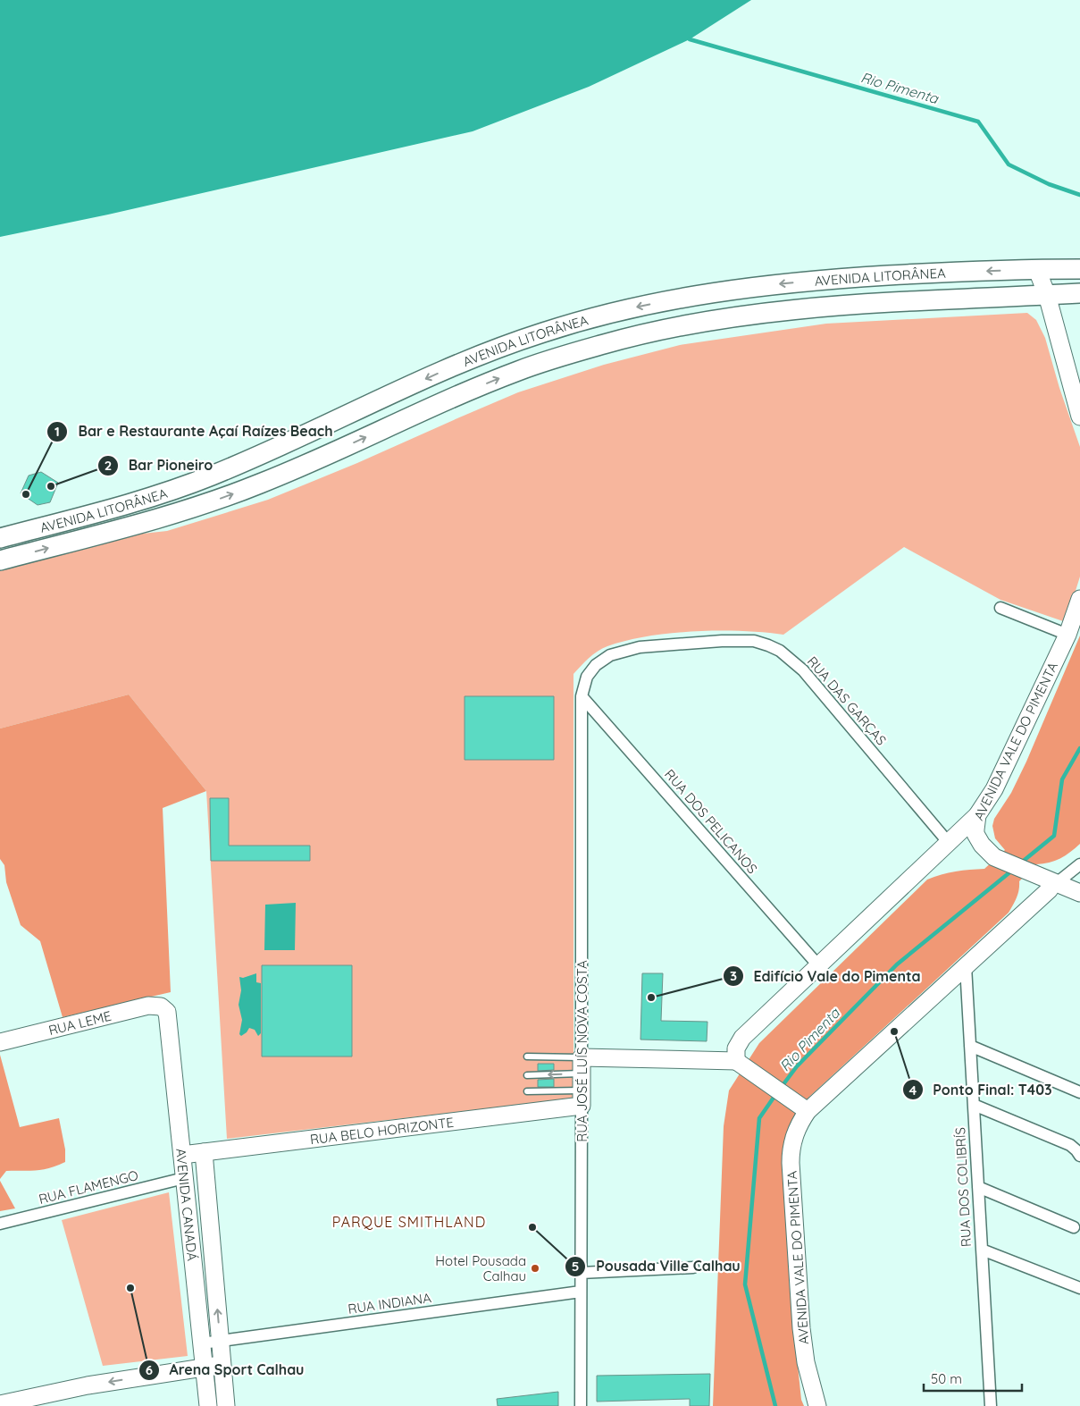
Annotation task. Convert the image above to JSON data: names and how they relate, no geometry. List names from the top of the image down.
{
  "streets": {
    "main road": ["AVENIDA LITORÂNEA"],
    "street": [
      "RUA DAS GARÇAS",
      "AVENIDA VALE DO PIMENTA",
      "RUA DOS PELICANOS",
      "RUA LEME",
      "RUA JOSÉ LUÍS NOVA COSTA",
      "RUA BELO HORIZONTE",
      "RUA FLAMENGO",
      "RUA DOS COLIBRÍS",
      "AVENIDA CANADÁ",
      "RUA INDIANA"
    ]
  },
  "crossings": [
    ["RUA DAS GARÇAS", "AVENIDA VALE DO PIMENTA"],
    ["RUA DAS GARÇAS", "RUA DOS PELICANOS"],
    ["RUA DAS GARÇAS", "RUA JOSÉ LUÍS NOVA COSTA"],
    ["AVENIDA VALE DO PIMENTA", "RUA DOS COLIBRÍS"],
    ["RUA DOS PELICANOS", "RUA JOSÉ LUÍS NOVA COSTA"],
    ["RUA LEME", "AVENIDA CANADÁ"],
    ["RUA JOSÉ LUÍS NOVA COSTA", "RUA BELO HORIZONTE"],
    ["RUA JOSÉ LUÍS NOVA COSTA", "RUA INDIANA"],
    ["RUA BELO HORIZONTE", "AVENIDA CANADÁ"],
    ["RUA FLAMENGO", "AVENIDA CANADÁ"],
    ["AVENIDA CANADÁ", "RUA INDIANA"]
  ],
  "districts": ["PARQUE SMITHLAND"],
  "water": ["Rio Pimenta"],
  "places": [
    "Bar Pioneiro",
    "Bar e Restaurante Açaí Raízes Beach",
    "Edifício Vale do Pimenta",
    "Ponto Final: T403",
    "Pousada Ville Calhau",
    "Hotel Pousada Calhau",
    "Arena Sport Calhau"
  ],
  "scale_bar": "50 m"
}
